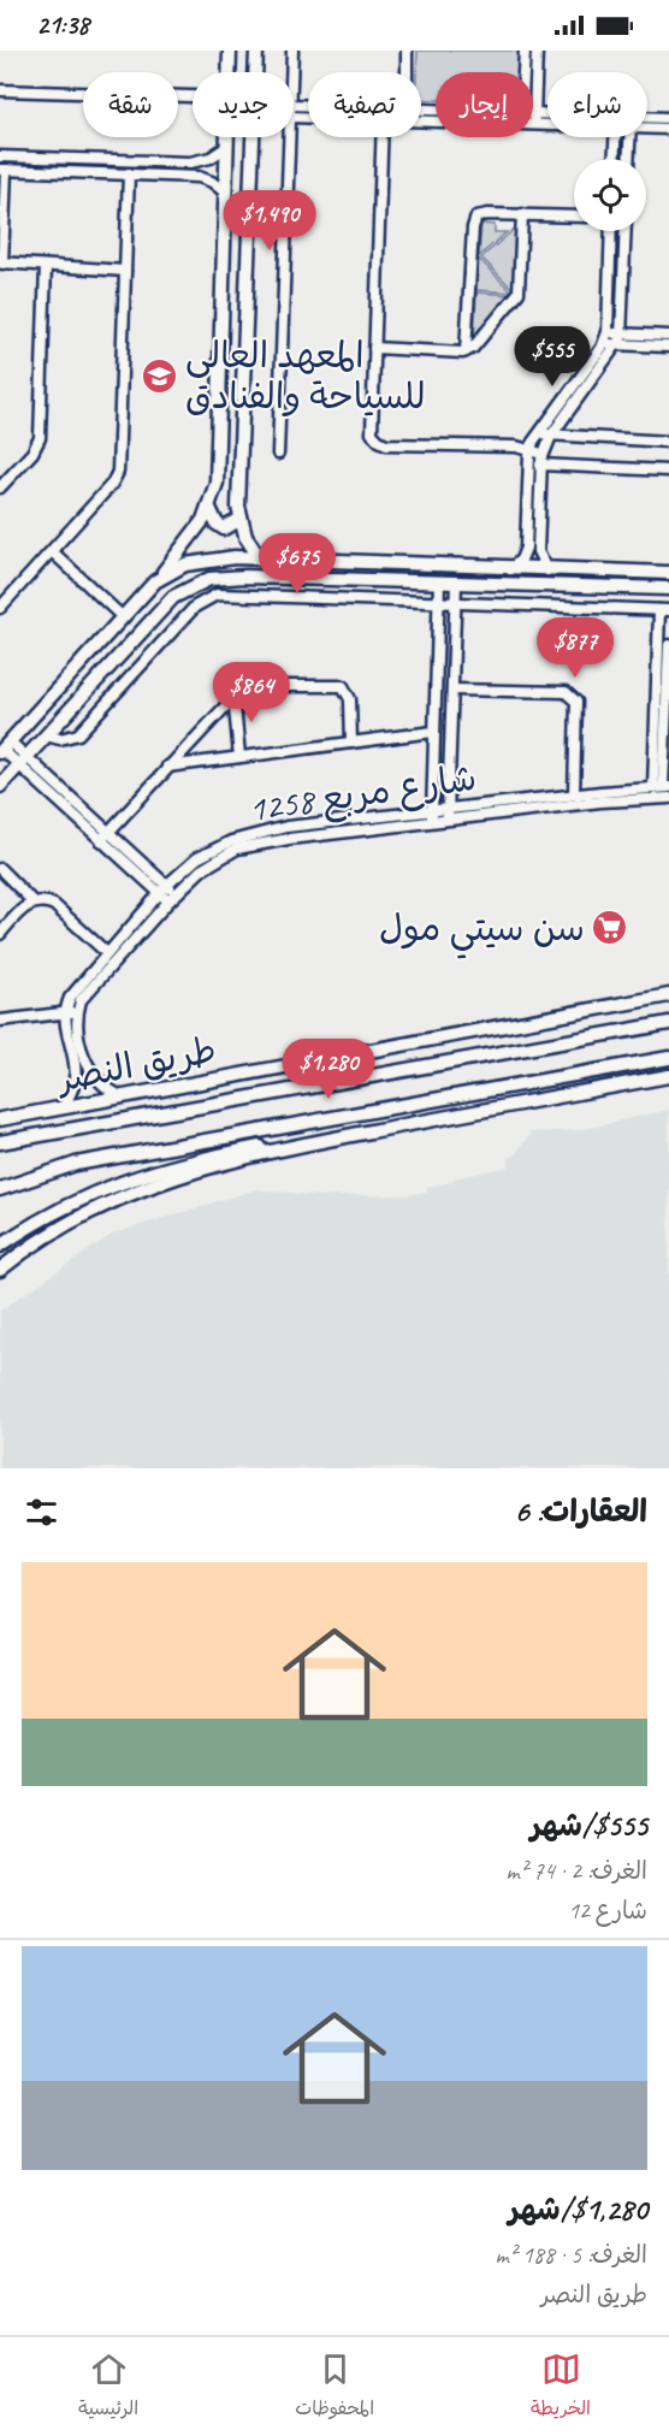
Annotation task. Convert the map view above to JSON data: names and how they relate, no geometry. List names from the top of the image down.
{
  "streets": {
    "main road": ["طريق النصر"],
    "street": ["شارع مربع 1258"]
  },
  "places": {
    "school or university": ["المعهد العالى للسياحة والفنادق"],
    "supermarket": ["سن سيتي مول"]
  },
  "page": {
    "status": "21:38",
    "chip": [
      "شراء",
      "إيجار",
      "تصفية",
      "جديد",
      "شقة"
    ],
    "price": [
      "$1,490",
      "$555",
      "$675",
      "$877",
      "$864",
      "$1,280"
    ],
    "heading": "العقارات: 6",
    "list": [
      {
        "name": "$555/شهر",
        "note": "الغرف: 2 · 74 m² · شارع 12"
      },
      {
        "name": "$1,280/شهر",
        "note": "الغرف: 5 · 188 m² · طريق النصر"
      }
    ],
    "tabs": ["الخريطة", "المحفوظات", "الرئيسية"]
  }
}
